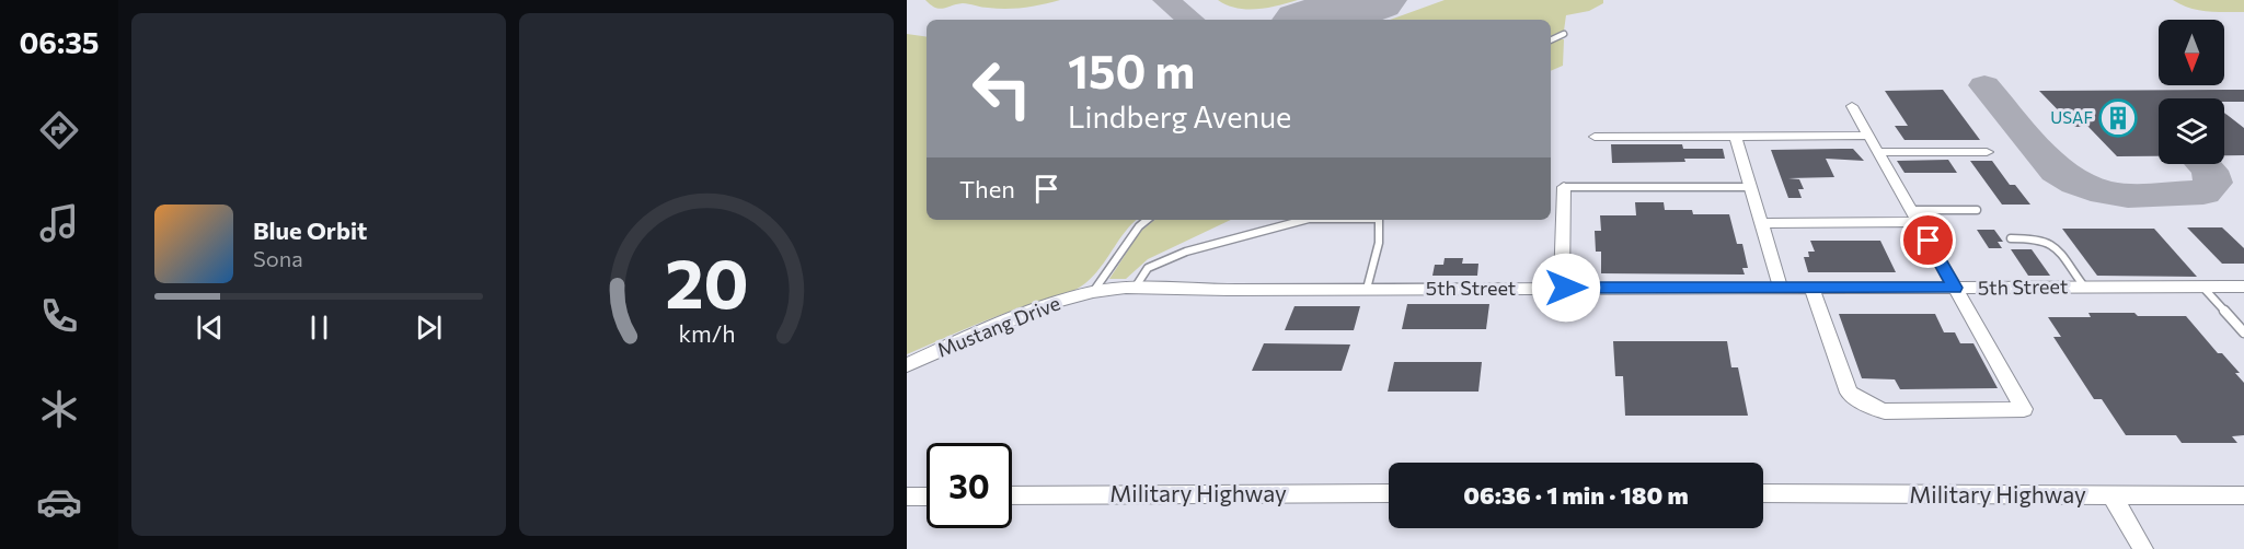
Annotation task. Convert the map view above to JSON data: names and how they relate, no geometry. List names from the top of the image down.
{
  "streets": {
    "street": ["5th Street", "Mustang Drive", "Military Highway"]
  },
  "crossings": [
    ["5th Street", "Mustang Drive"]
  ],
  "places": {
    "building": ["USAF"]
  },
  "north": "bottom",
  "page": {
    "tabs": "06:35",
    "turn": ["150 m", "Lindberg Avenue"],
    "then": "Then",
    "song": ["Blue Orbit", "Sona"],
    "limit": "30",
    "trip": "06:36 · 1 min · 180 m",
    "gauge": ["20", "km/h"]
  }
}
